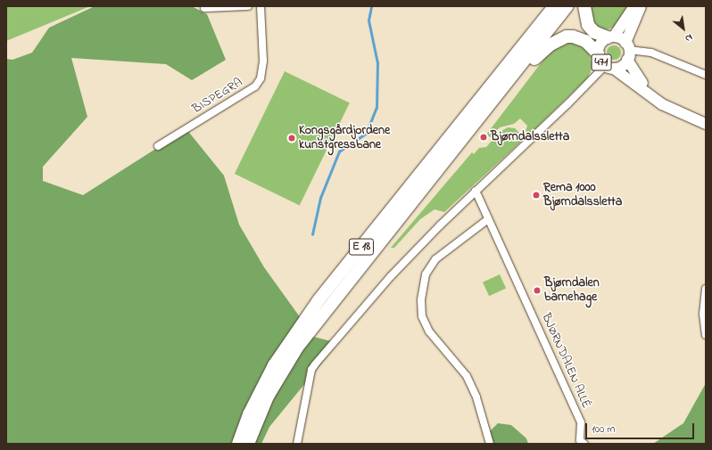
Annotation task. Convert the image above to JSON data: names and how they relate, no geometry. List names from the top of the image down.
{
  "streets": {
    "highway": ["E 18"],
    "main road": ["471"],
    "street": ["BISPEGRA", "BJØRNDALEN ALLÉ"]
  },
  "crossings": [
    ["471", "E 18"]
  ],
  "places": [
    "Bjørndalssletta",
    "Kongsgårdjordene kunstgressbane",
    "Rema 1000 Bjørndalssletta",
    "Bjørndalen barnehage"
  ],
  "scale_bar": "100 m",
  "north": "bottom right"
}
